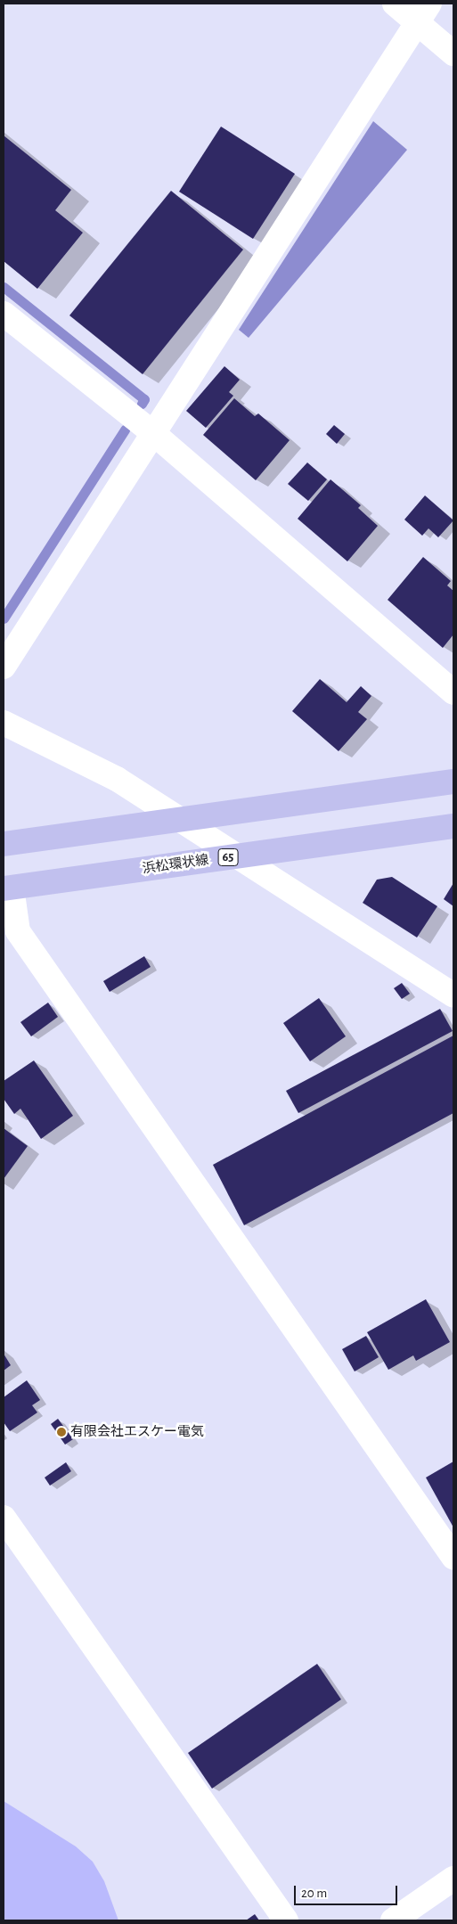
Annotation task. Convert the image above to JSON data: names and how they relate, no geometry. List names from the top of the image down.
{
  "streets": {
    "main road": ["65", "浜松環状線"]
  },
  "places": ["有限会社エスケー電気"],
  "scale_bar": "20 m"
}
